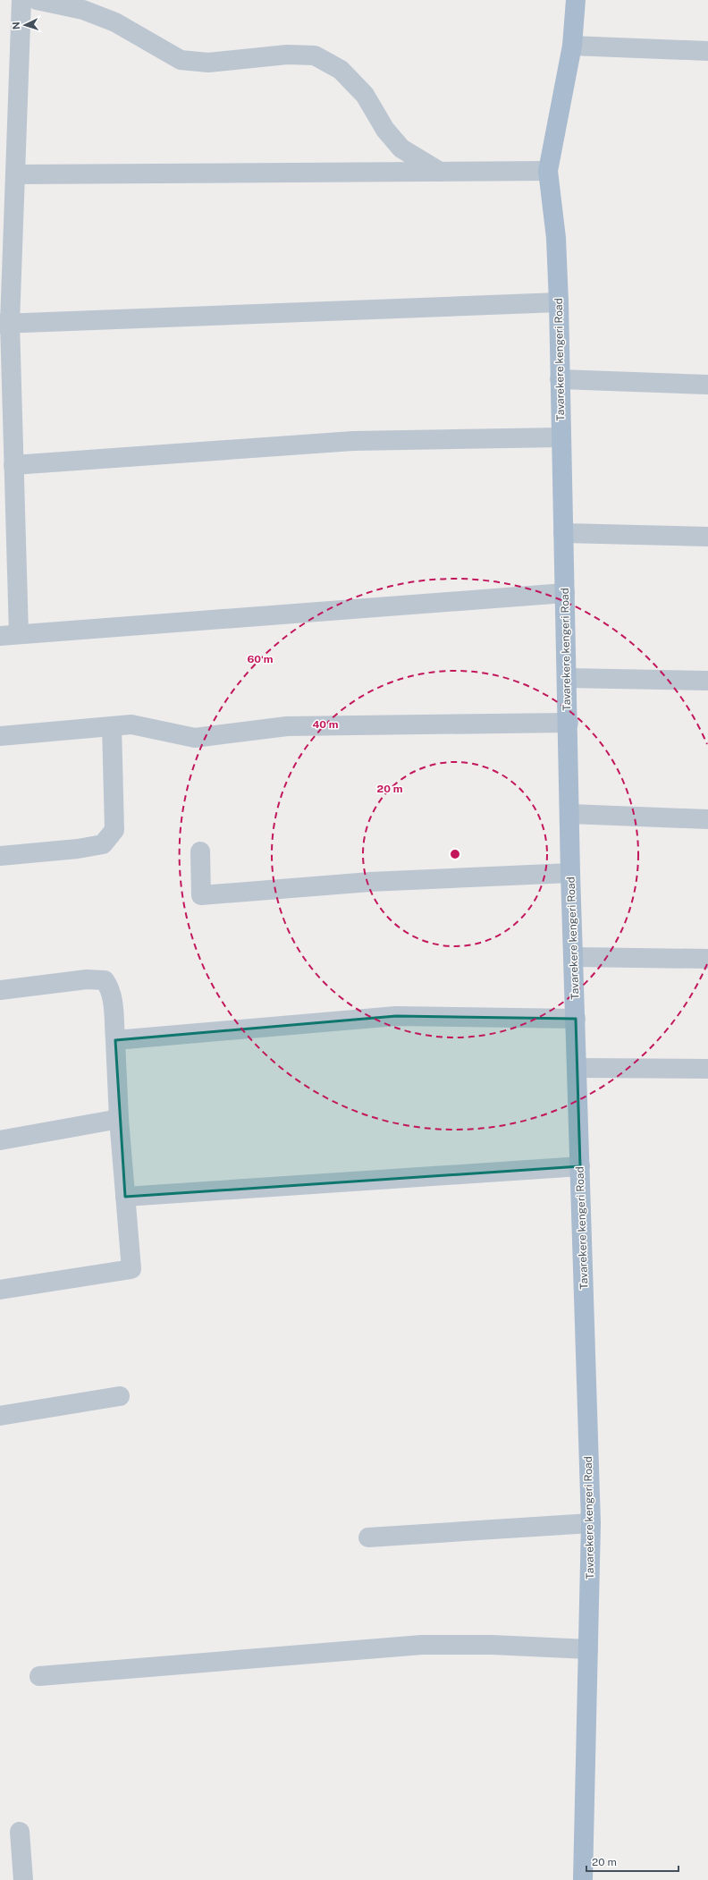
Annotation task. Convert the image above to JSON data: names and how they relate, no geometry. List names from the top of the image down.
{
  "streets": {
    "main road": ["Tavarekere kengeri Road"]
  },
  "scale_bar": "20 m",
  "north": "left",
  "rings": ["60 m", "40 m", "20 m"]
}
